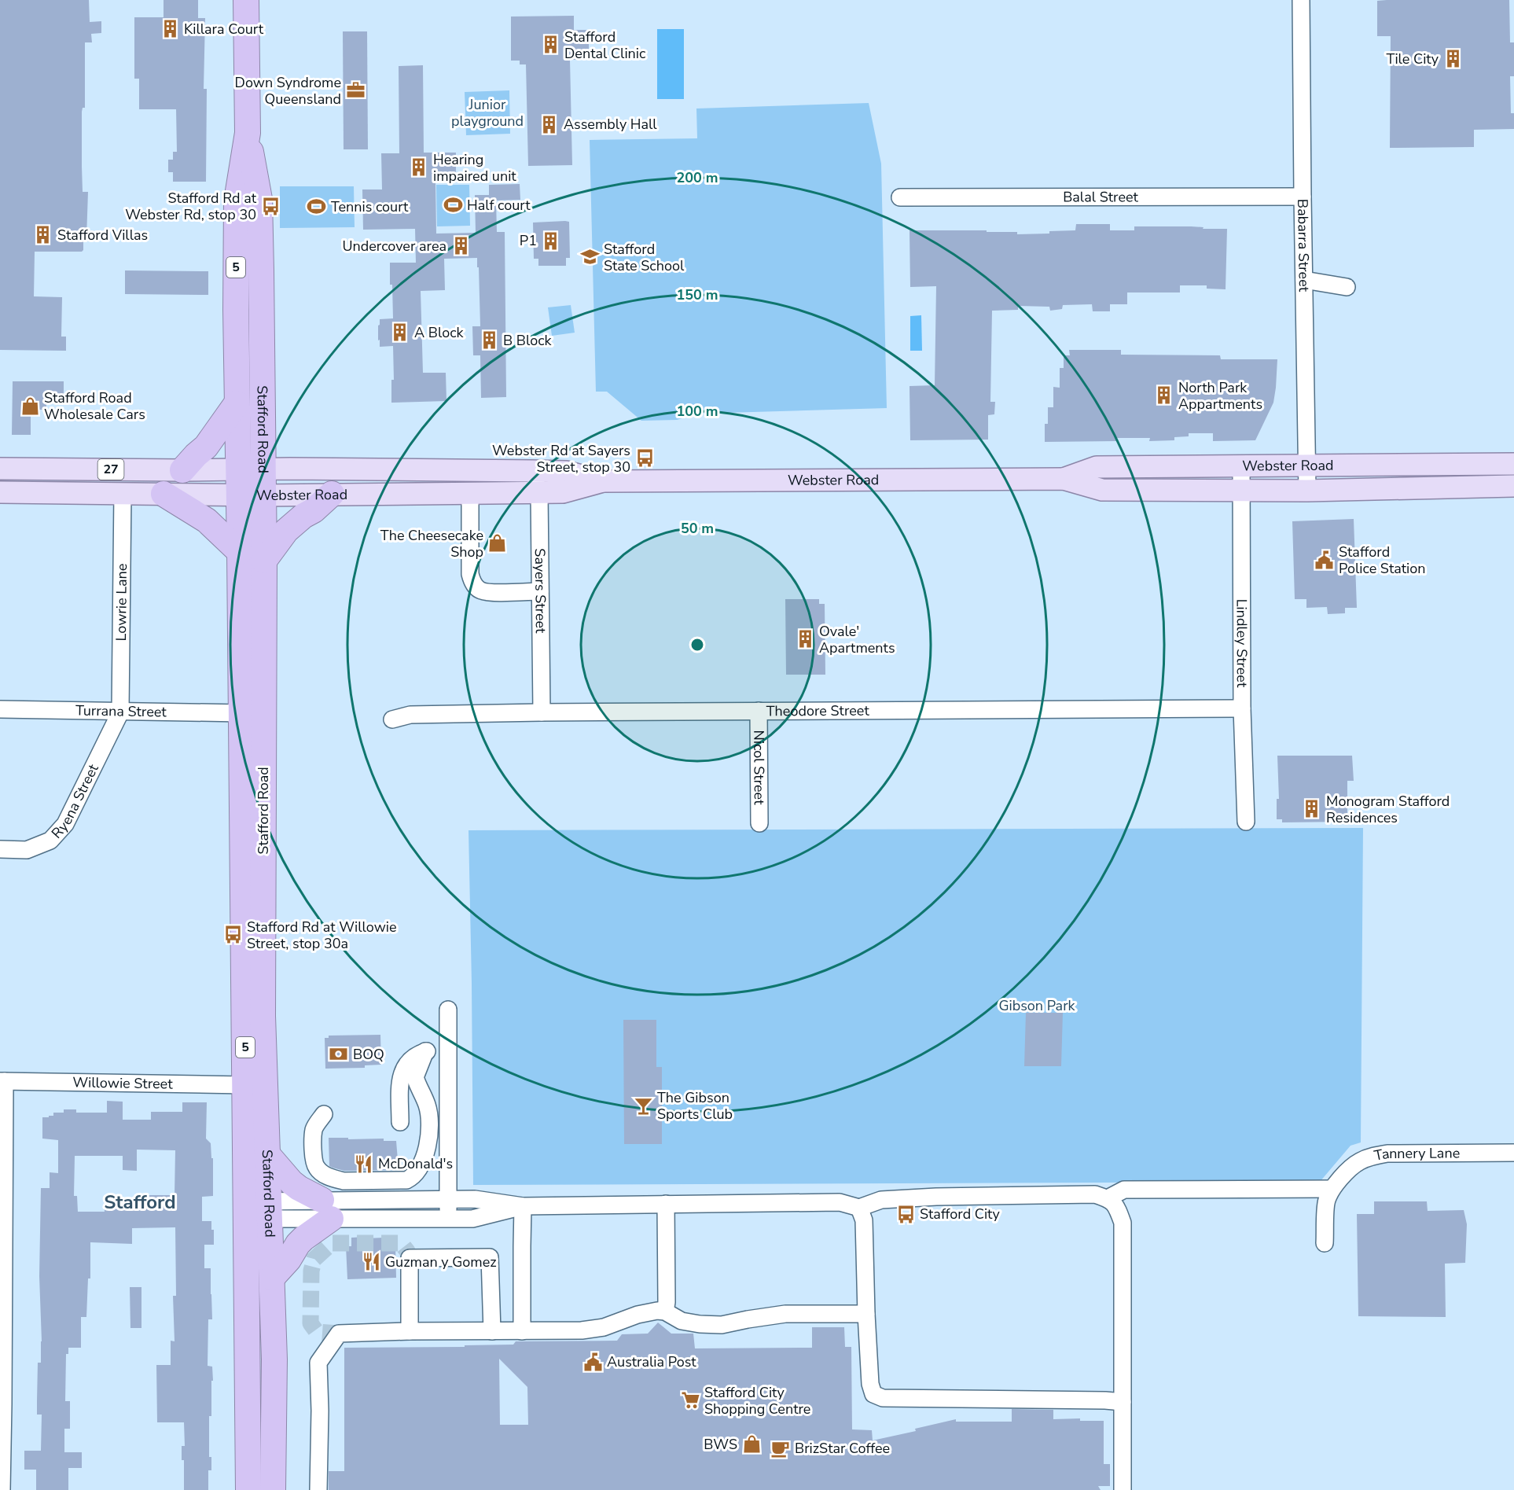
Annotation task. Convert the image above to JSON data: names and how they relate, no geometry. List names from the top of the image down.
{
  "streets": {
    "highway": ["5", "Stafford Road"],
    "main road": ["Webster Road", "27"],
    "street": [
      "Balal Street",
      "Babarra Street",
      "Sayers Street",
      "Lowrie Lane",
      "Lindley Street",
      "Theodore Street",
      "Turrana Street",
      "Nicol Street",
      "Ryena Street",
      "Willowie Street",
      "Tannery Lane"
    ]
  },
  "crossings": [
    ["Balal Street", "Babarra Street"],
    ["Babarra Street", "Webster Road"],
    ["Stafford Road", "Webster Road"],
    ["Stafford Road", "Turrana Street"],
    ["Stafford Road", "Willowie Street"],
    ["Webster Road", "Sayers Street"],
    ["Webster Road", "Lowrie Lane"],
    ["Webster Road", "Lindley Street"],
    ["Sayers Street", "Theodore Street"],
    ["Lowrie Lane", "Turrana Street"],
    ["Lowrie Lane", "Ryena Street"],
    ["Lindley Street", "Theodore Street"],
    ["Theodore Street", "Nicol Street"],
    ["Turrana Street", "Ryena Street"]
  ],
  "districts": ["Stafford"],
  "parks": ["Junior playground", "Gibson Park"],
  "places": {
    "building": [
      "Killara Court",
      "Stafford Dental Clinic",
      "Tile City",
      "Assembly Hall",
      "Hearing impaired unit",
      "Stafford Villas",
      "P1",
      "Undercover area",
      "A Block",
      "B Block",
      "North Park Appartments",
      "Ovale' Apartments",
      "Monogram Stafford Residences"
    ],
    "office": ["Down Syndrome Queensland"],
    "sports": ["Half court", "Tennis court"],
    "bus stop": [
      "Stafford Rd at Webster Rd, stop 30",
      "Webster Rd at Sayers Street, stop 30",
      "Stafford Rd at Willowie Street, stop 30a",
      "Stafford City"
    ],
    "school or university": ["Stafford State School"],
    "shop": ["Stafford Road Wholesale Cars", "The Cheesecake Shop", "BWS"],
    "public building": ["Stafford Police Station", "Australia Post"],
    "bank": ["BOQ"],
    "bar": ["The Gibson Sports Club"],
    "restaurant": ["McDonald's", "Guzman y Gomez"],
    "supermarket": ["Stafford City Shopping Centre"],
    "cafe": ["BrizStar Coffee"]
  },
  "rings": [
    "200 m",
    "150 m",
    "100 m",
    "50 m"
  ]
}
